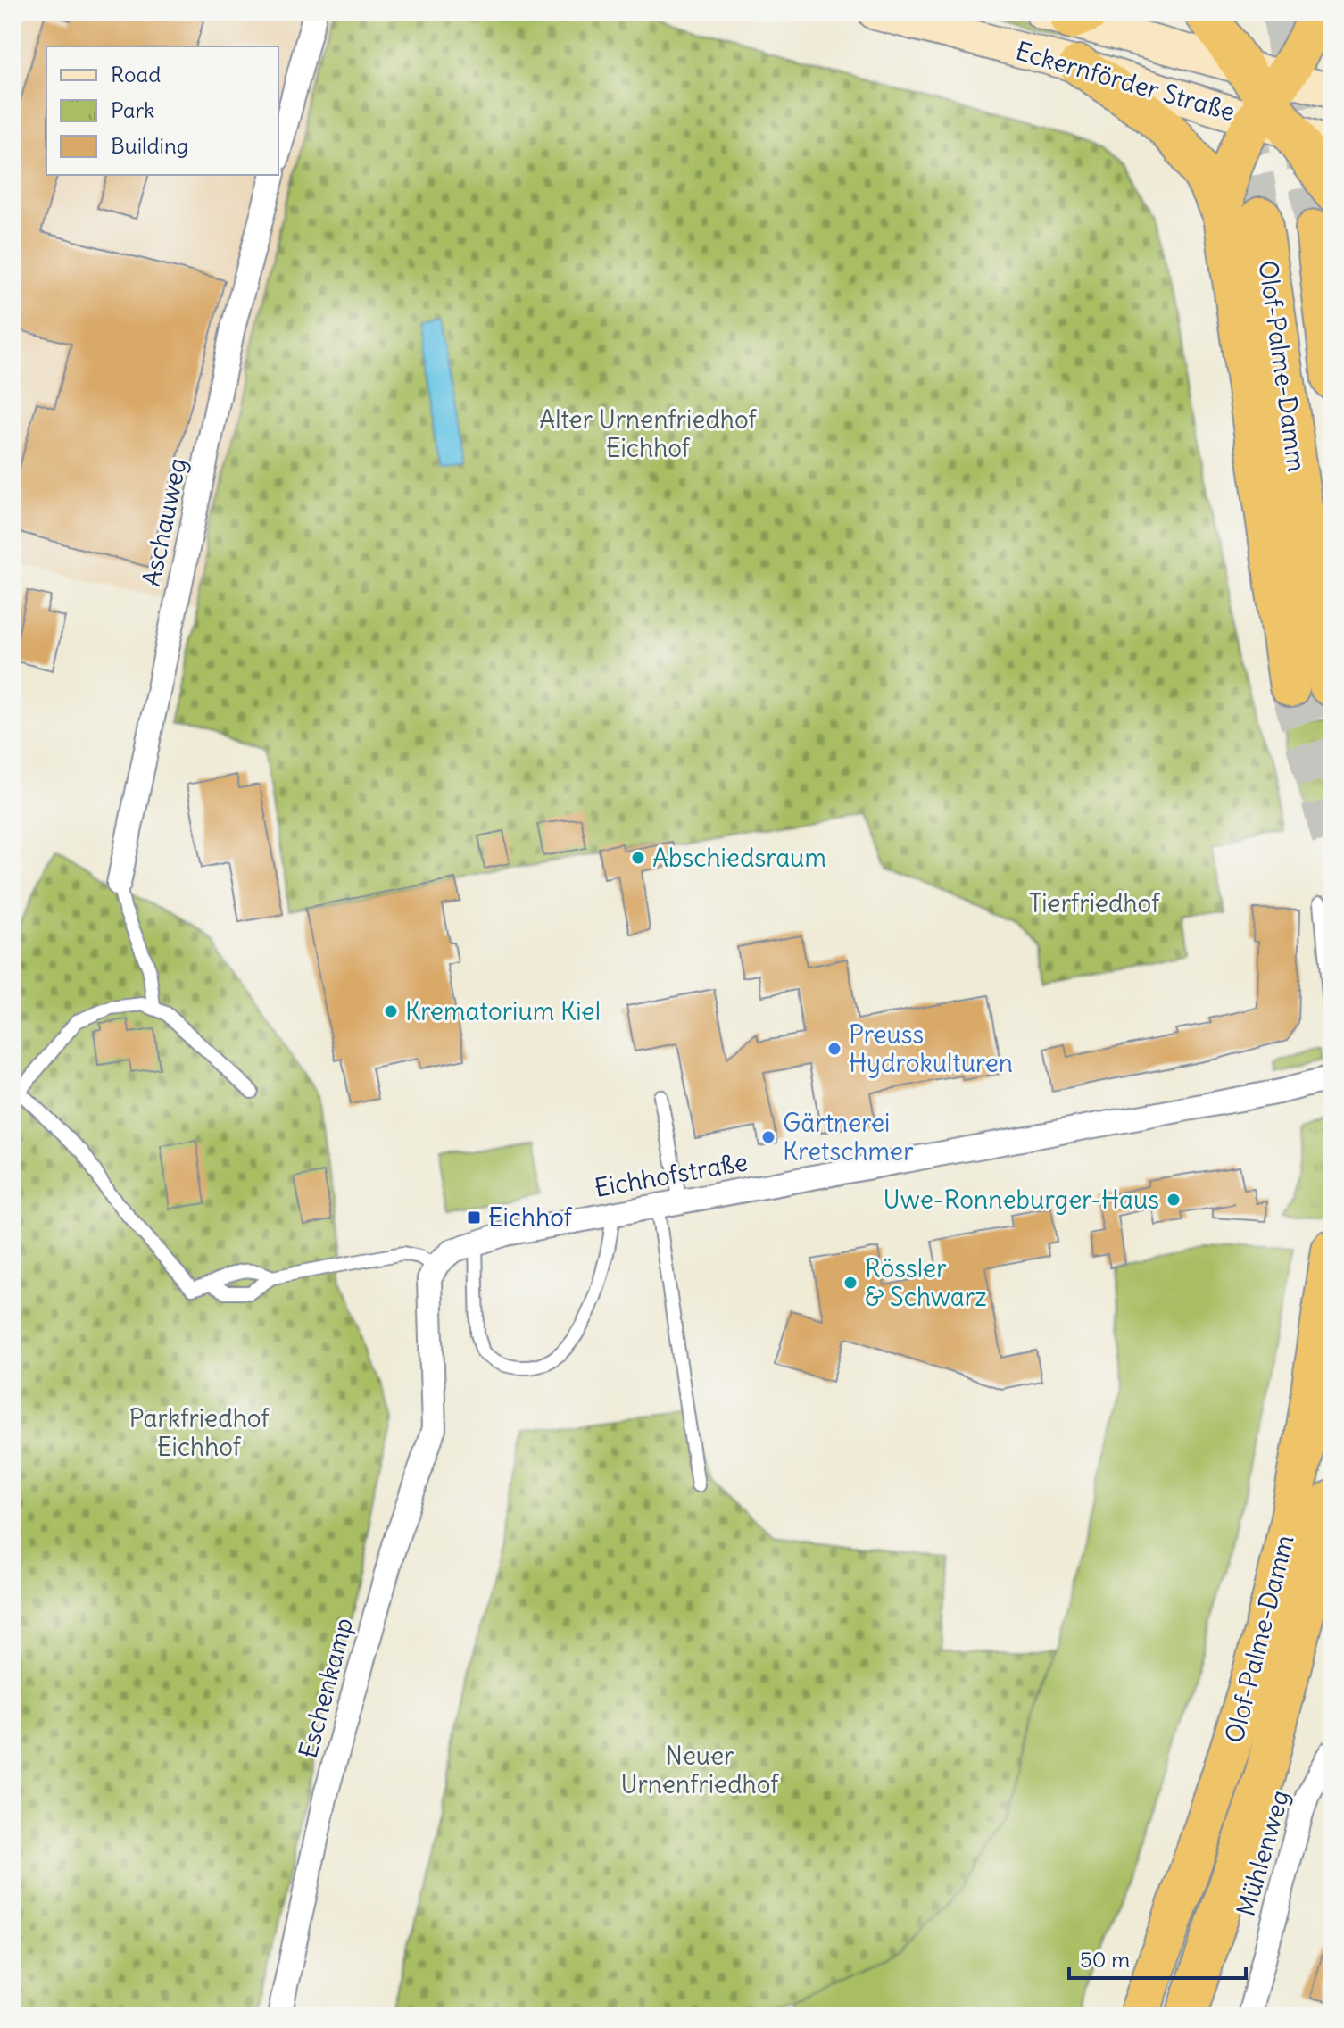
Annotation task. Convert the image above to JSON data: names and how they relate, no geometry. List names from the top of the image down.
{
  "streets": {
    "highway": ["Olof-Palme-Damm"],
    "main road": ["Eckernförder Straße"],
    "street": [
      "Aschauweg",
      "Eichhofstraße",
      "Eschenkamp",
      "Mühlenweg"
    ]
  },
  "crossings": [
    ["Eichhofstraße", "Eschenkamp"]
  ],
  "parks": [
    "Alter Urnenfriedhof Eichhof",
    "Tierfriedhof",
    "Parkfriedhof Eichhof",
    "Neuer Urnenfriedhof"
  ],
  "places": {
    "other": [
      "Abschiedsraum",
      "Krematorium Kiel",
      "Preuss Hydrokulturen",
      "Gärtnerei Kretschmer",
      "Uwe-Ronneburger-Haus",
      "Rössler & Schwarz"
    ],
    "transit": ["Eichhof"]
  },
  "legend": ["Road", "Park", "Building"],
  "scale_bar": "50 m"
}
